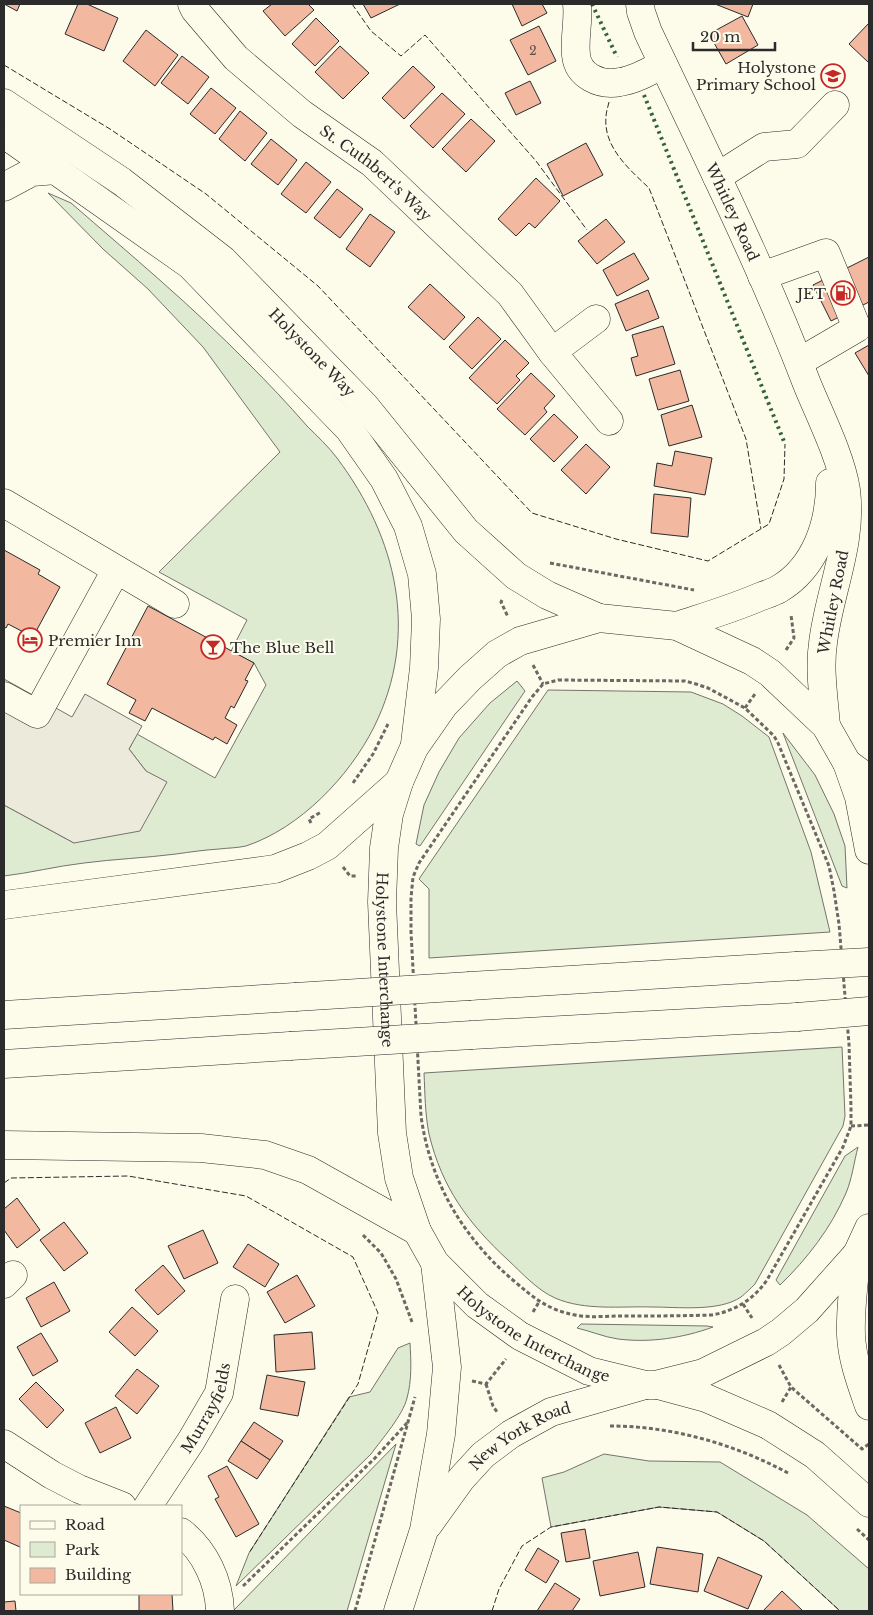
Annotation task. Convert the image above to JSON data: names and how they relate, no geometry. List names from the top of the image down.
{
  "streets": {
    "main road": [
      "St. Cuthbert's Way",
      "Whitley Road",
      "Holystone Way",
      "Holystone Interchange",
      "Murrayfields",
      "New York Road"
    ]
  },
  "crossings": [
    ["Whitley Road", "Holystone Interchange"],
    ["Holystone Way", "Holystone Interchange"],
    ["Holystone Interchange", "New York Road"]
  ],
  "places": {
    "school or university": ["Holystone Primary School"],
    "fuel station": ["JET"],
    "hotel": ["Premier Inn"],
    "bar": ["The Blue Bell"]
  },
  "house_numbers": ["2"],
  "legend": ["Road", "Park", "Building"],
  "scale_bar": "20 m"
}
